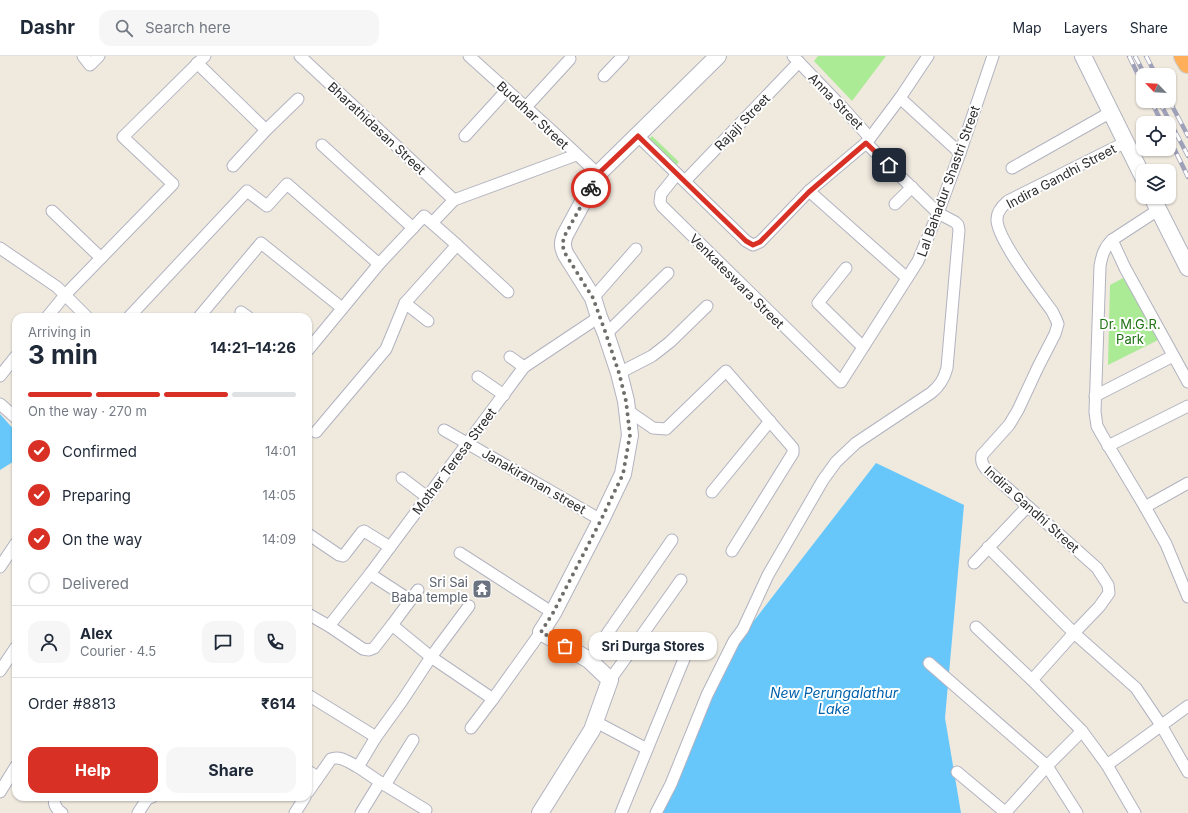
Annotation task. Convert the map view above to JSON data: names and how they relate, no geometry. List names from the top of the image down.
{
  "streets": {
    "street": [
      "Anna Street",
      "Buddhar Street",
      "Rajaji Street",
      "Bharathidasan Street",
      "Indira Gandhi Street",
      "Lal Bahadur Shastri Street",
      "Venkateswara Street",
      "Mother Teresa Street",
      "Janakiraman street"
    ]
  },
  "crossings": [
    ["Anna Street", "Rajaji Street"],
    ["Anna Street", "Lal Bahadur Shastri Street"],
    ["Rajaji Street", "Venkateswara Street"],
    ["Lal Bahadur Shastri Street", "Venkateswara Street"],
    ["Mother Teresa Street", "Janakiraman street"]
  ],
  "water": ["New Perungalathur Lake"],
  "parks": ["Dr. M.G.R. Park"],
  "places": {
    "temple": ["Sri Sai Baba temple"],
    "other": ["Sri Durga Stores"]
  },
  "north": "top left",
  "page": {
    "header": "Dashr",
    "search": "Search here",
    "nav": ["Map", "Layers", "Share"],
    "heading": ["3 min", "Arriving in", "14:21–14:26"],
    "panel": [
      "Alex",
      "Courier · 4.5",
      "Order #8813",
      "₹614"
    ],
    "bar": "On the way · 270 m",
    "list": [
      ["Confirmed", "14:01"],
      ["Preparing", "14:05"],
      ["On the way", "14:09"],
      "Delivered"
    ],
    "bubble": "Sri Durga Stores",
    "buttons": ["Help", "Share"]
  }
}
